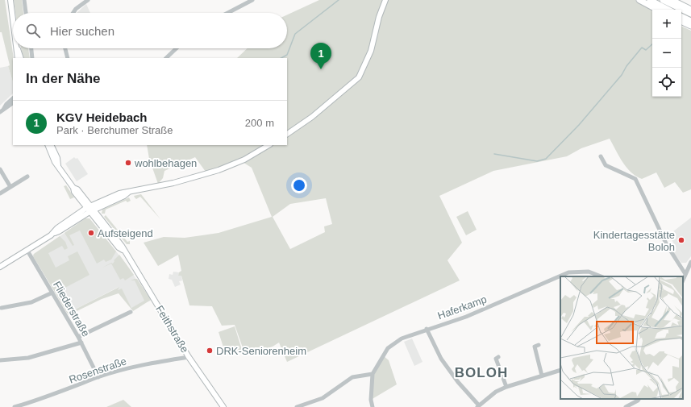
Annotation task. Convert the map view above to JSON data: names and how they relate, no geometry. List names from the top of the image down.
{
  "streets": {
    "main road": ["Feithstraße"],
    "street": ["Haferkamp", "Fliederstraße", "Rosenstraße"]
  },
  "crossings": [
    ["Fliederstraße", "Rosenstraße"],
    ["Feithstraße", "Rosenstraße"]
  ],
  "districts": ["BOLOH"],
  "places": [
    "wohlbehagen",
    "Aufsteigend",
    "Kindertagesstätte Boloh",
    "DRK-Seniorenheim"
  ],
  "page": {
    "map_buttons": ["+", "−"],
    "search": "Hier suchen",
    "pins": "1",
    "heading": "In der Nähe",
    "list": [
      {
        "mark": "1",
        "name": "KGV Heidebach",
        "note": "Park · Berchumer Straße",
        "value": "200 m"
      }
    ]
  }
}
